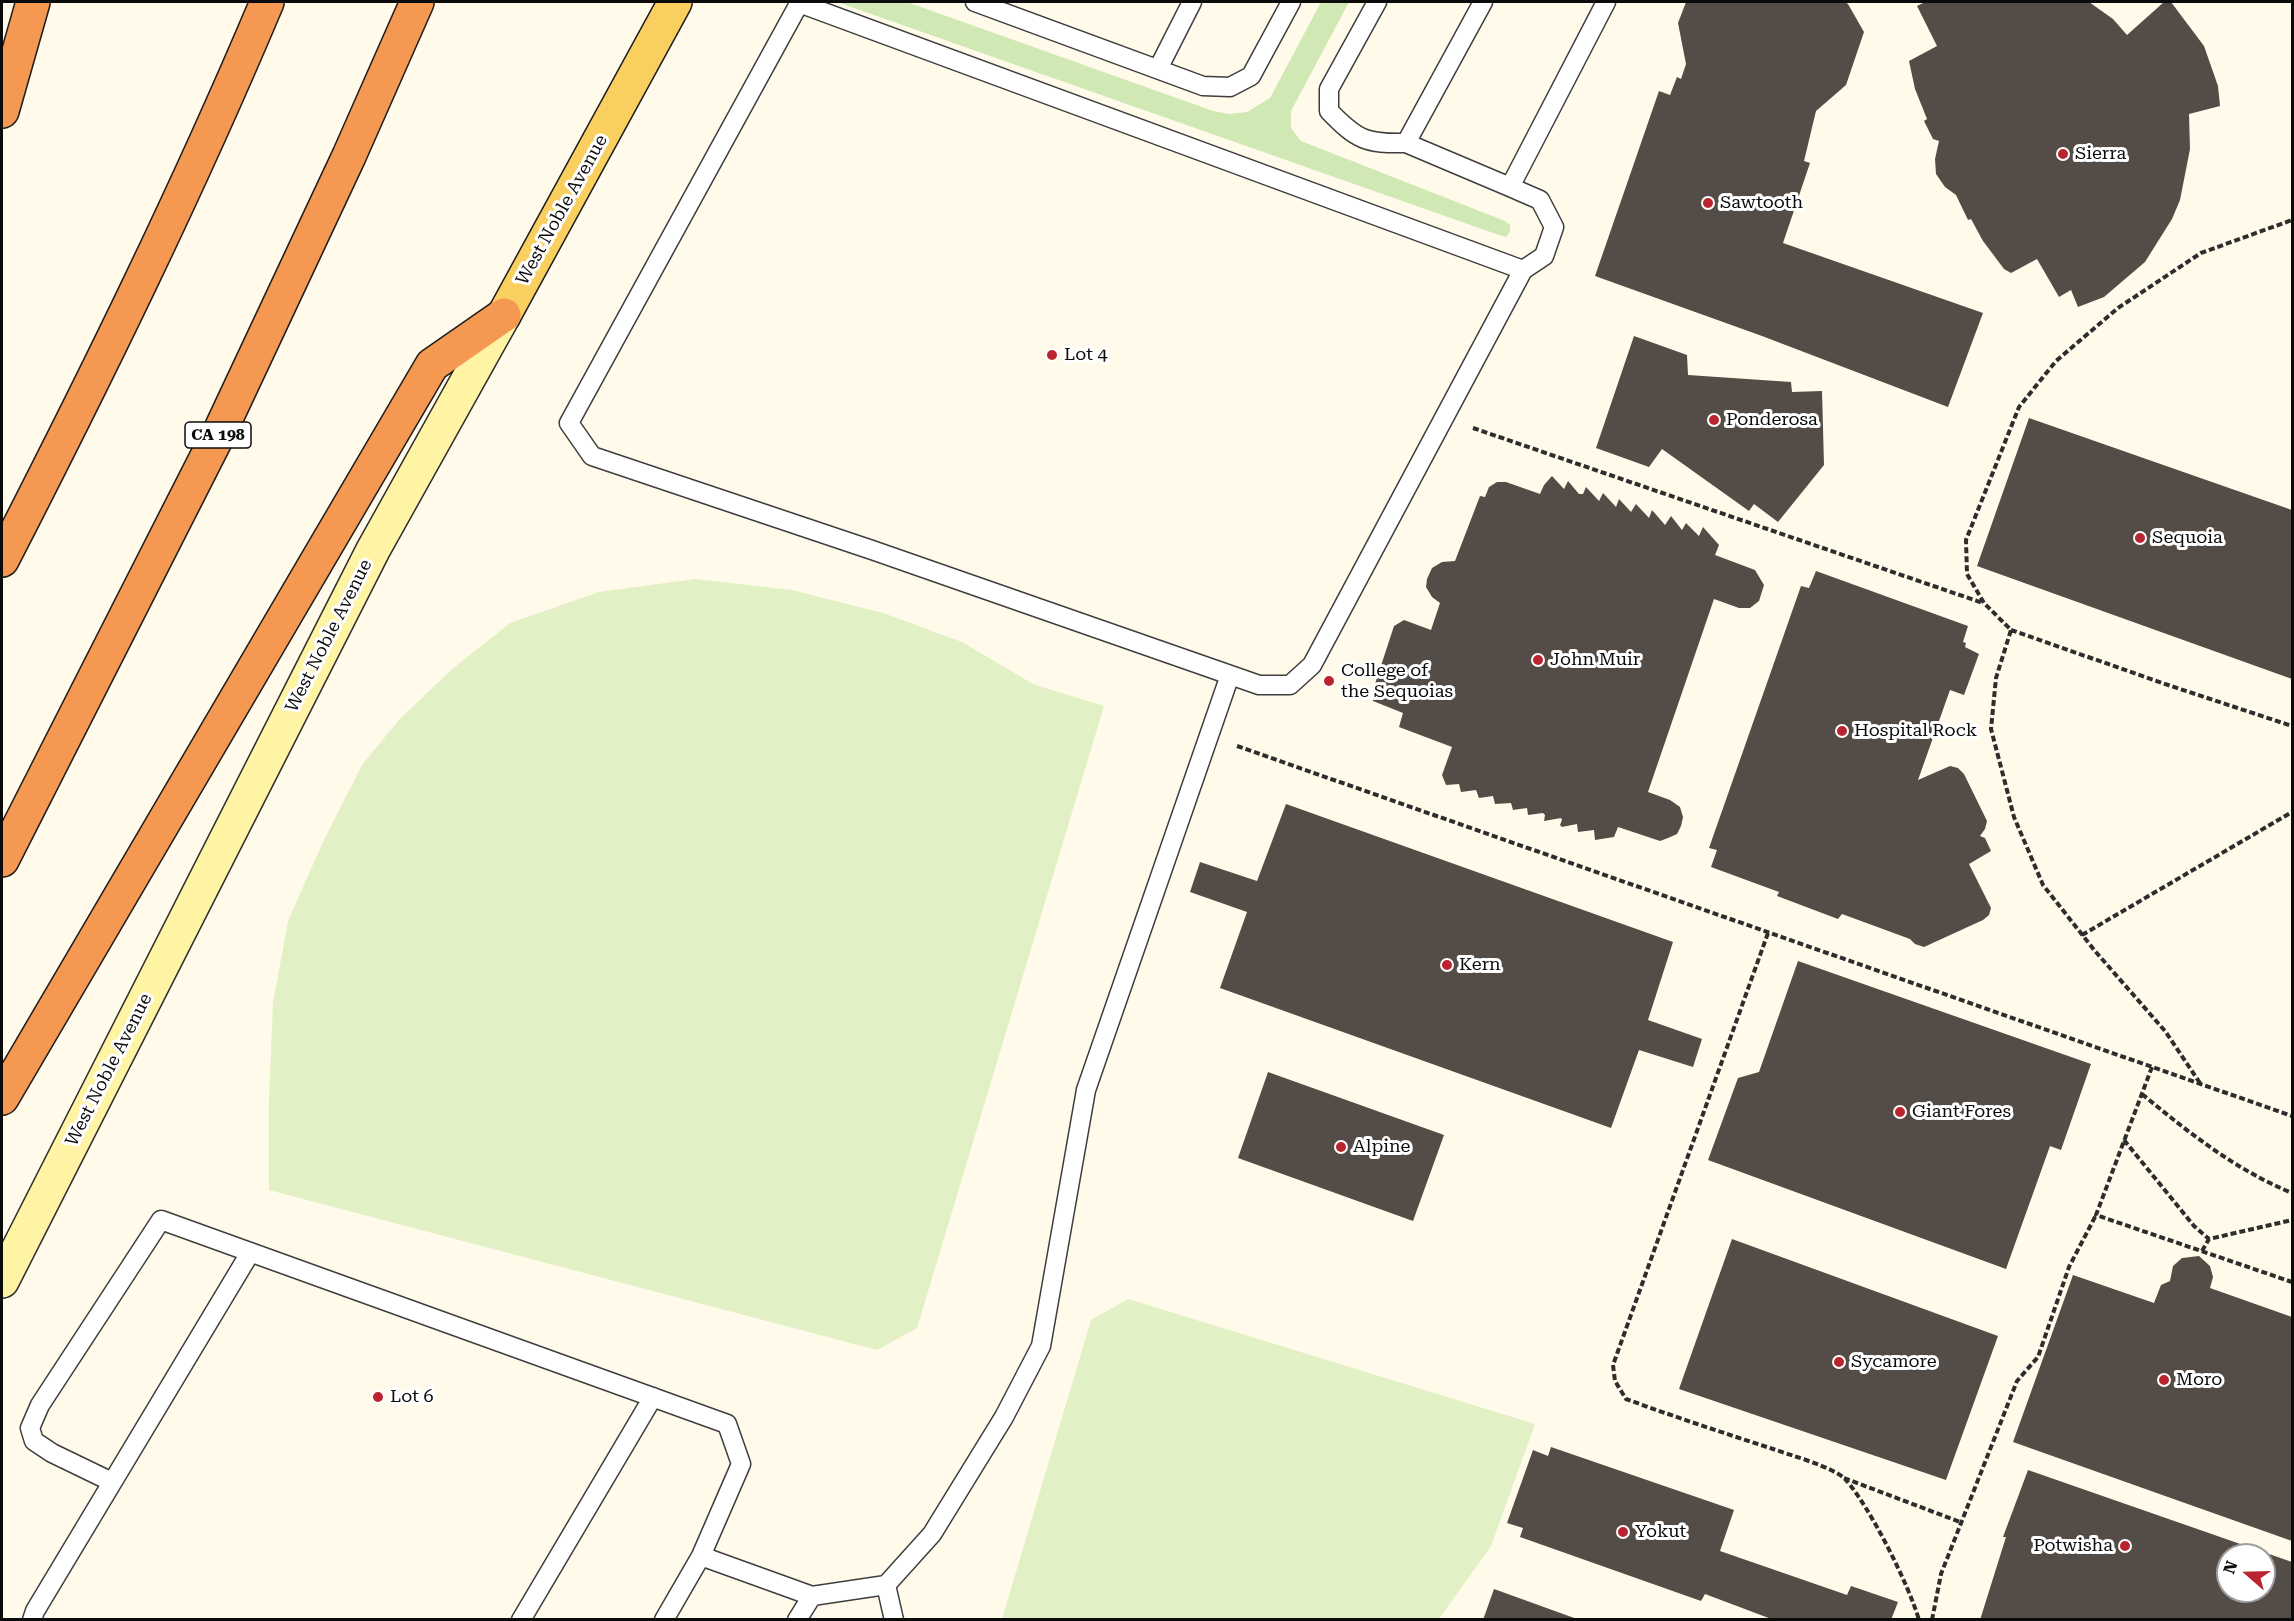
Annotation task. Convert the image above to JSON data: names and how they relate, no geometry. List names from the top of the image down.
{
  "streets": {
    "highway": ["CA 198"],
    "main road": ["West Noble Avenue"]
  },
  "places": [
    "Sierra",
    "Sawtooth",
    "Lot 4",
    "Ponderosa",
    "Sequoia",
    "John Muir",
    "College of the Sequoias",
    "Hospital Rock",
    "Kern",
    "Giant Fores",
    "Alpine",
    "Sycamore",
    "Moro",
    "Lot 6",
    "Yokut",
    "Potwisha"
  ],
  "north": "left"
}
